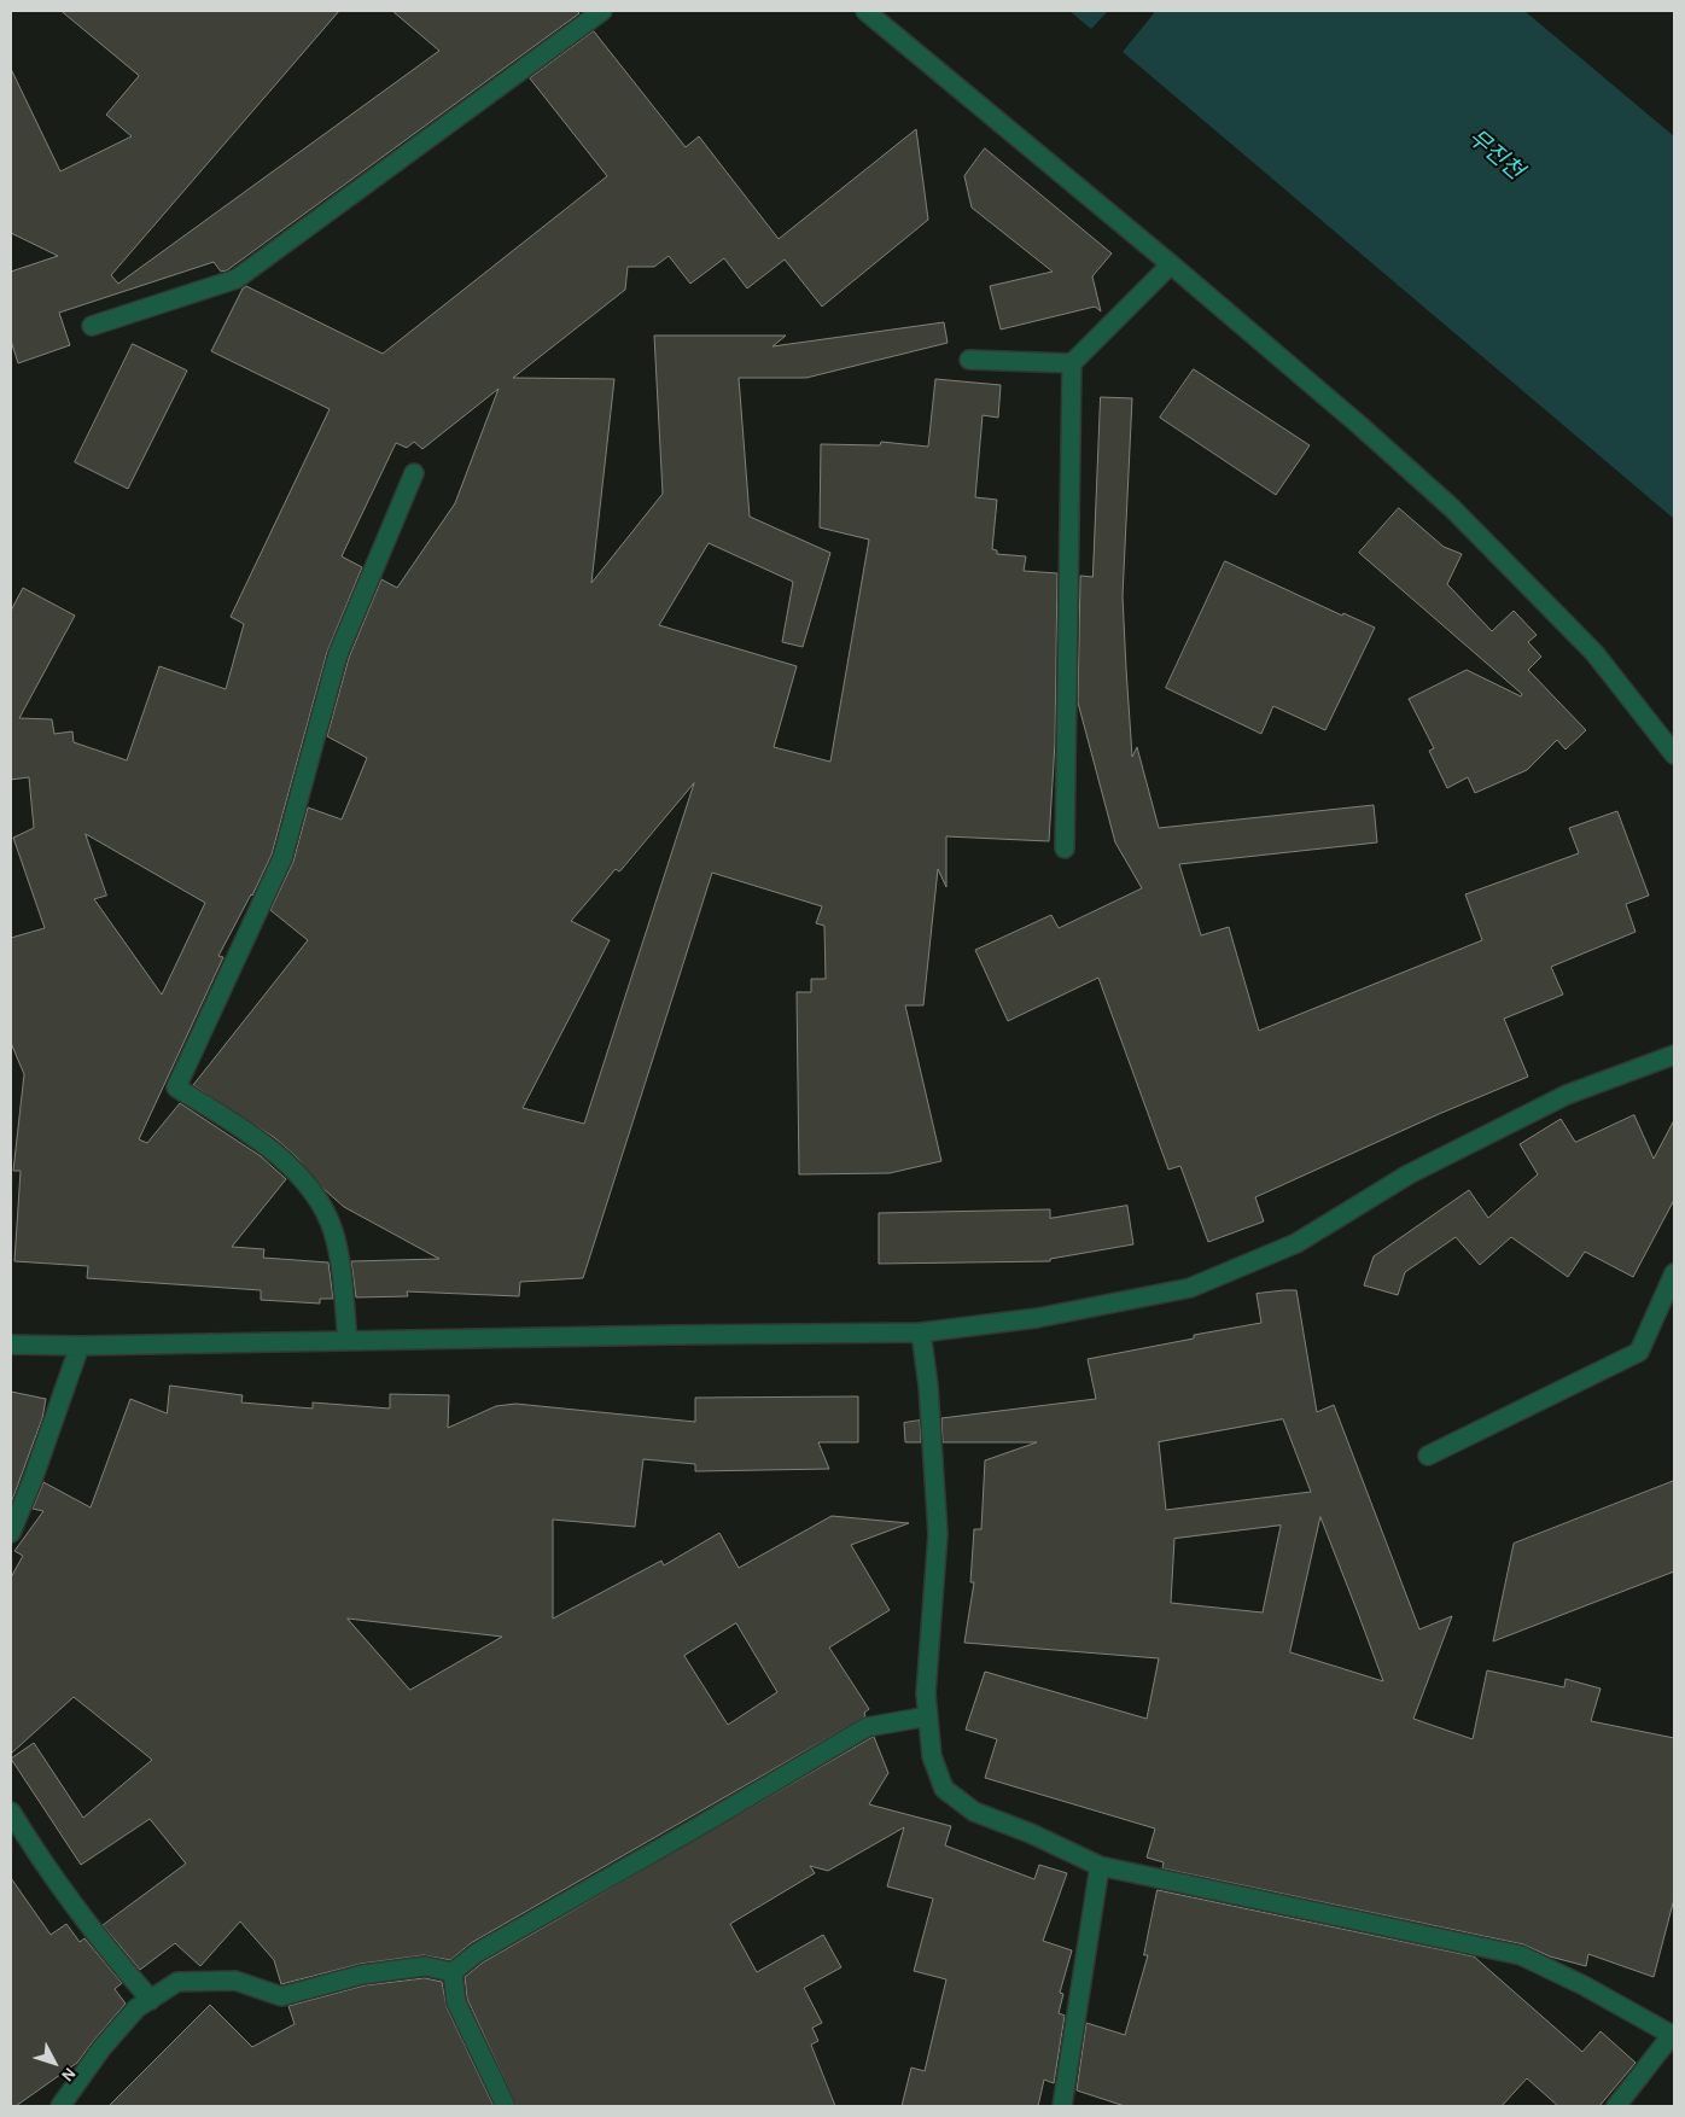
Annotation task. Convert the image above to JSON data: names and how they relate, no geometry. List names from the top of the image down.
{
  "water": ["무진천"],
  "north": "bottom right"
}
